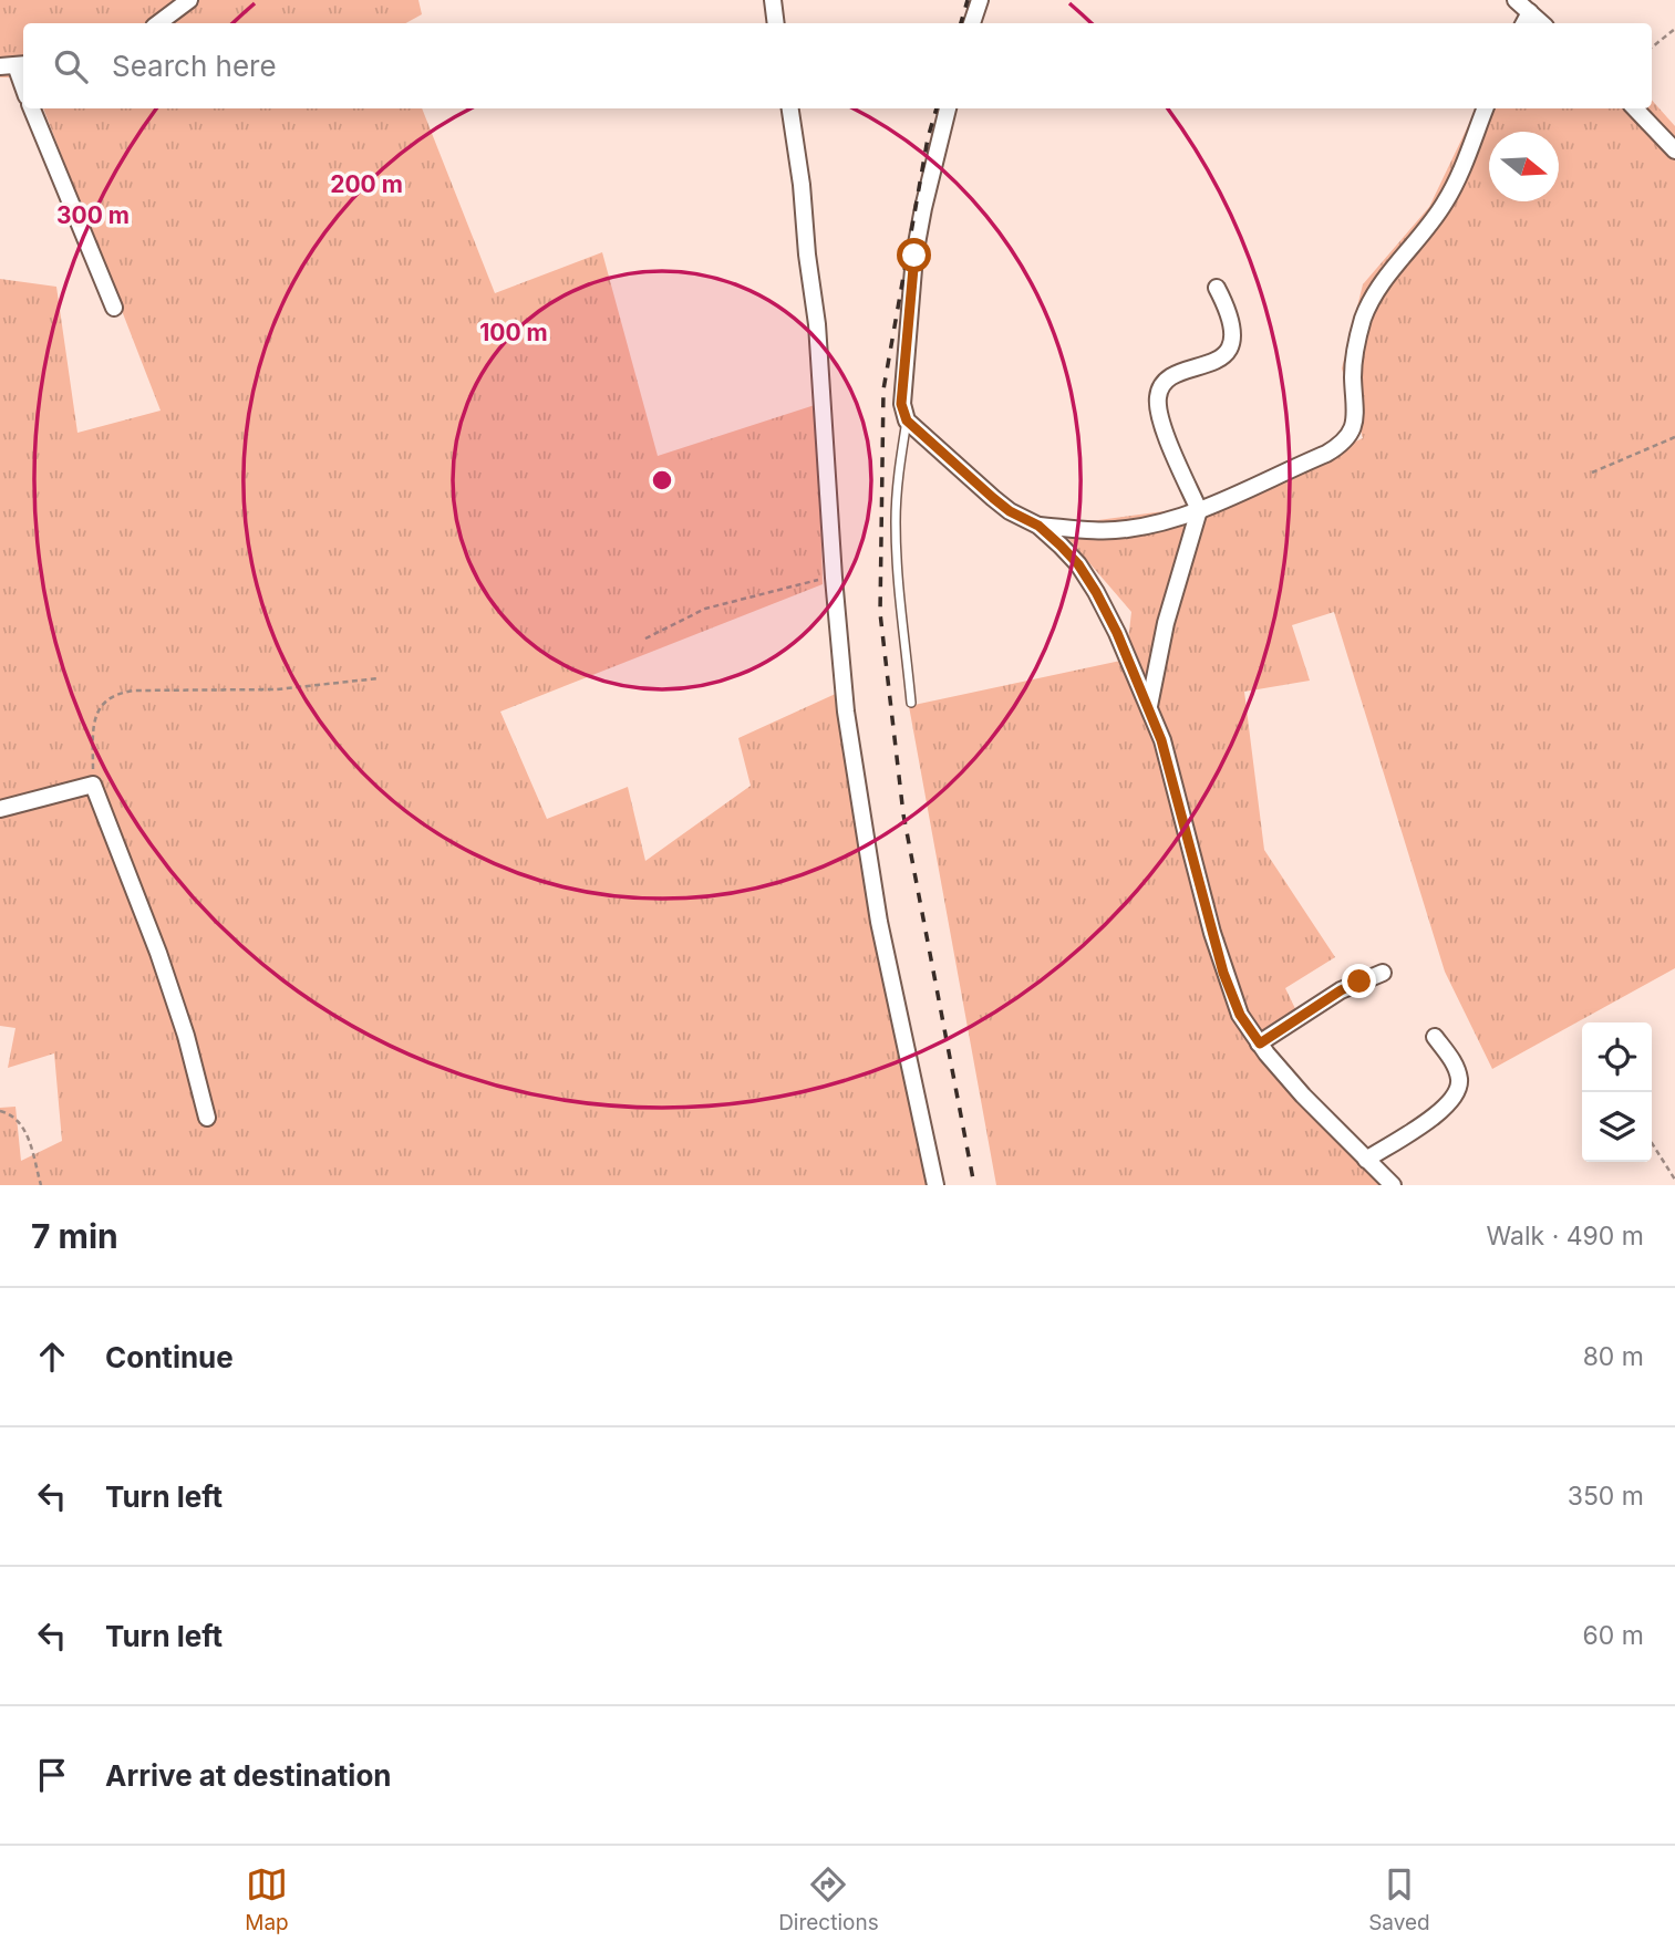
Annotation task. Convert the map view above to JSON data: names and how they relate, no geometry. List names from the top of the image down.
{
  "north": "right",
  "page": {
    "search": "Search here",
    "heading": ["7 min", "Walk · 490 m"],
    "list": [
      ["Continue", "80 m"],
      ["Turn left", "350 m"],
      ["Turn left", "60 m"],
      "Arrive at destination"
    ],
    "nav": ["Map", "Directions", "Saved"]
  },
  "rings": ["200 m", "300 m", "100 m"]
}
